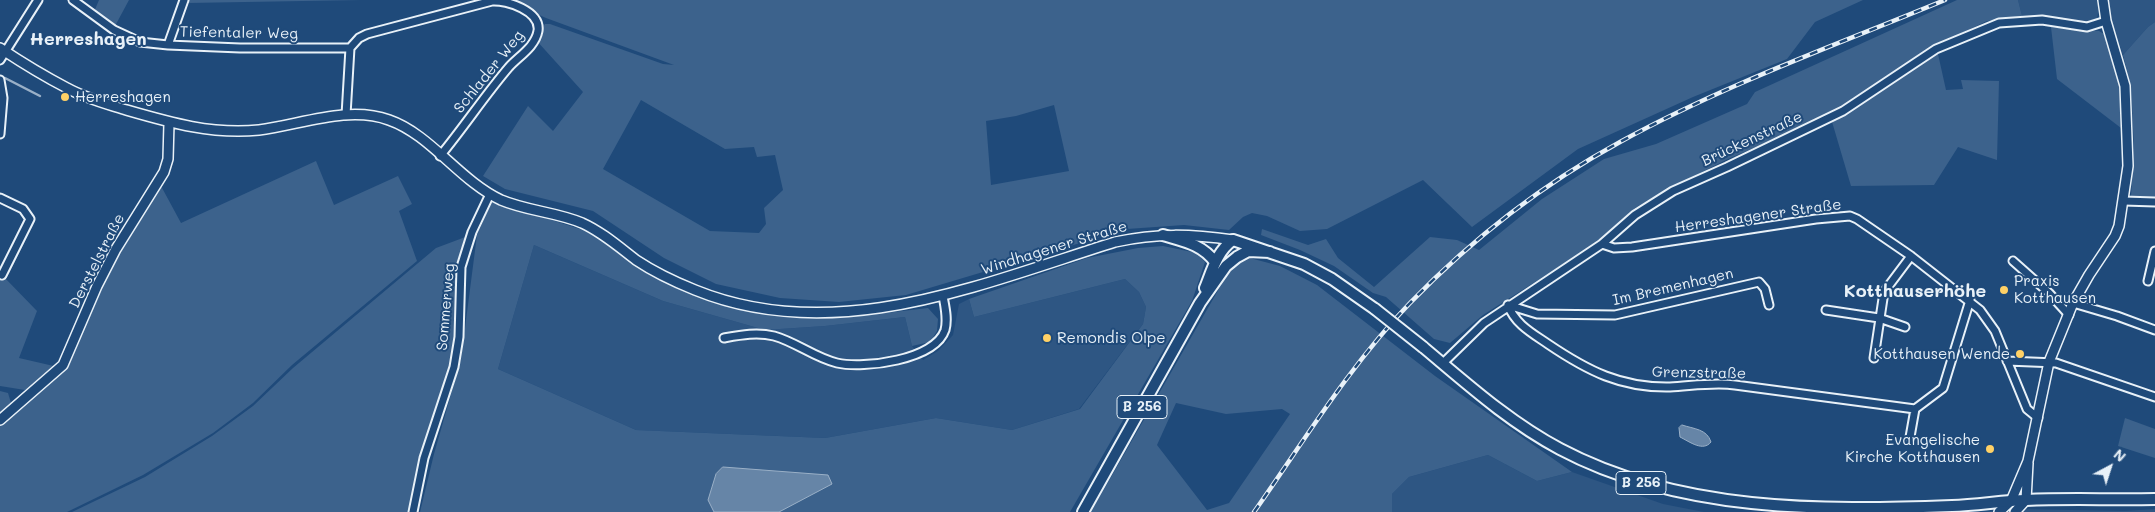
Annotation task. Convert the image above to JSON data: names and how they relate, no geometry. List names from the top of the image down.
{
  "streets": {
    "main road": ["Windhagener Straße", "Derstelstraße", "B 256"],
    "street": [
      "Tiefentaler Weg",
      "Schlader Weg",
      "Brückenstraße",
      "Herreshagener Straße",
      "Im Bremenhagen",
      "Sommerweg",
      "Grenzstraße"
    ]
  },
  "crossings": [
    ["Tiefentaler Weg", "Schlader Weg"],
    ["Schlader Weg", "Windhagener Straße"],
    ["Brückenstraße", "Herreshagener Straße"],
    ["Brückenstraße", "Im Bremenhagen"],
    ["Brückenstraße", "Grenzstraße"],
    ["Brückenstraße", "B 256"],
    ["Windhagener Straße", "Derstelstraße"],
    ["Windhagener Straße", "Sommerweg"],
    ["Windhagener Straße", "B 256"],
    ["Im Bremenhagen", "Grenzstraße"]
  ],
  "districts": ["Herreshagen", "Kotthauserhöhe"],
  "places": [
    "Herreshagen",
    "Praxis Kotthausen",
    "Remondis Olpe",
    "Kotthausen Wende",
    "Evangelische Kirche Kotthausen"
  ],
  "north": "top right"
}
